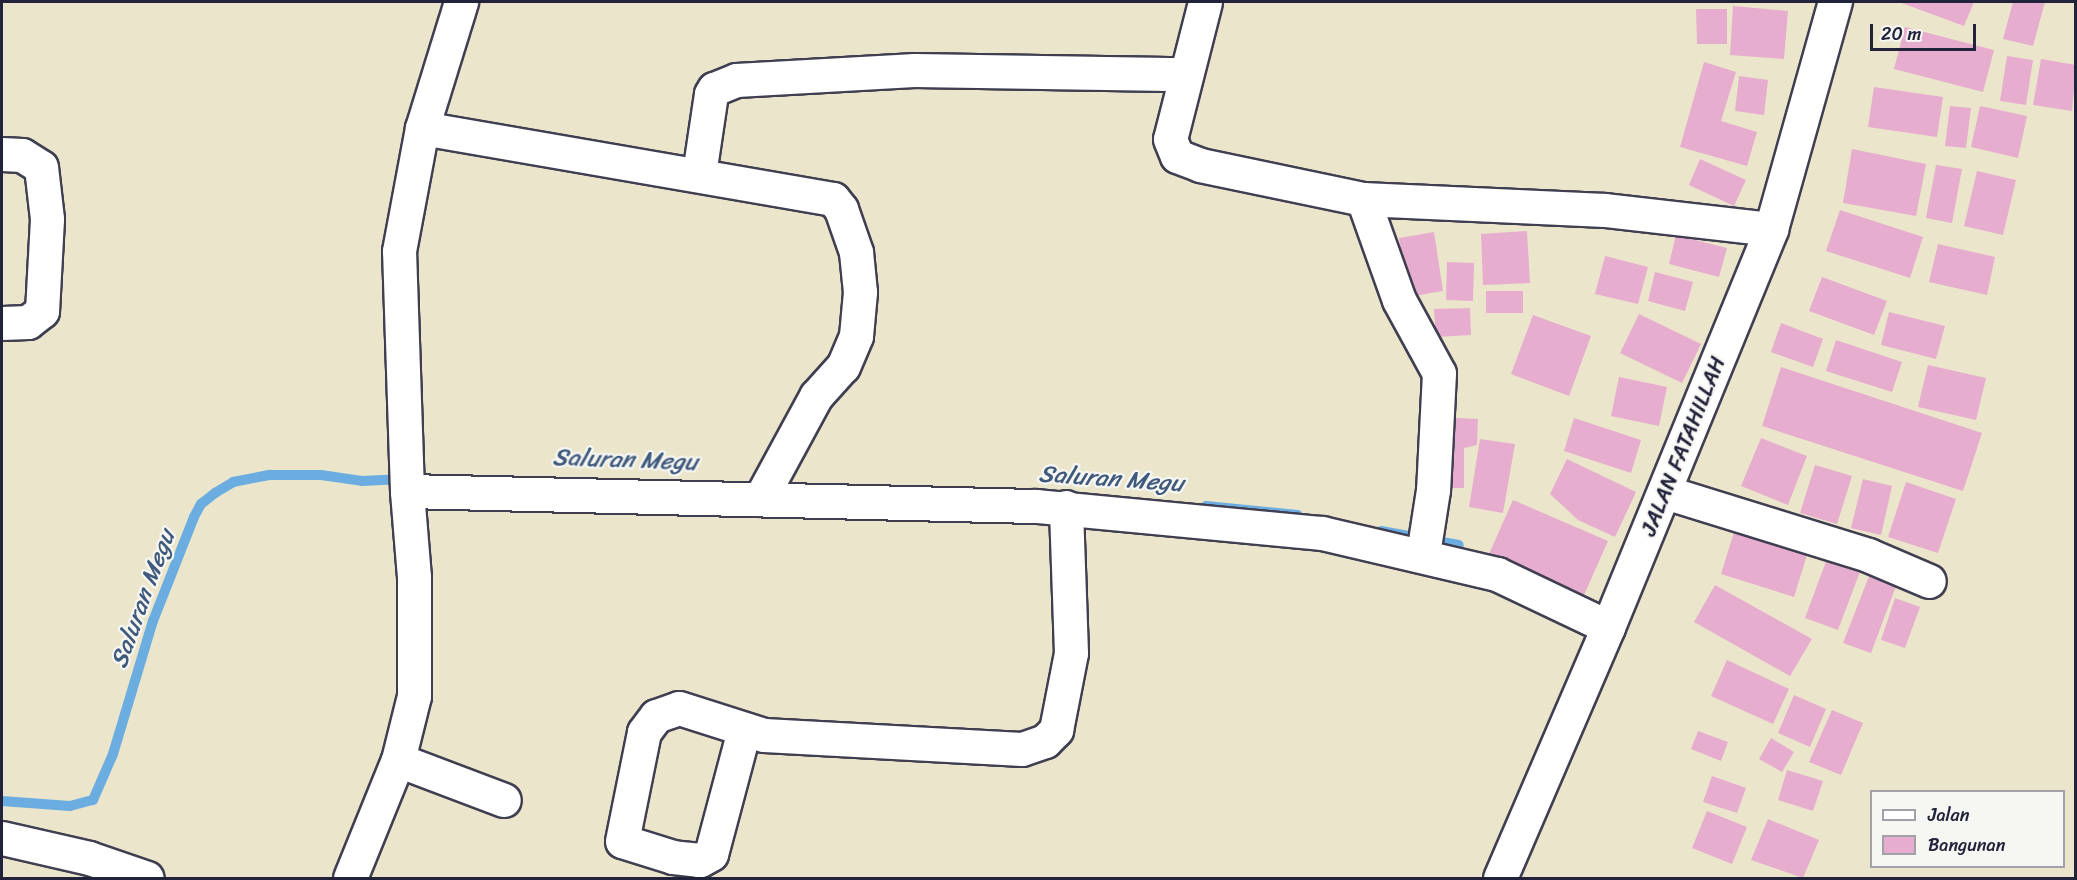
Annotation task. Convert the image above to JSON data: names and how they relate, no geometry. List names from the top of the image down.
{
  "streets": {
    "street": ["JALAN FATAHILLAH"]
  },
  "water": ["Saluran Megu"],
  "legend": ["Jalan", "Bangunan"],
  "scale_bar": "20 m"
}
